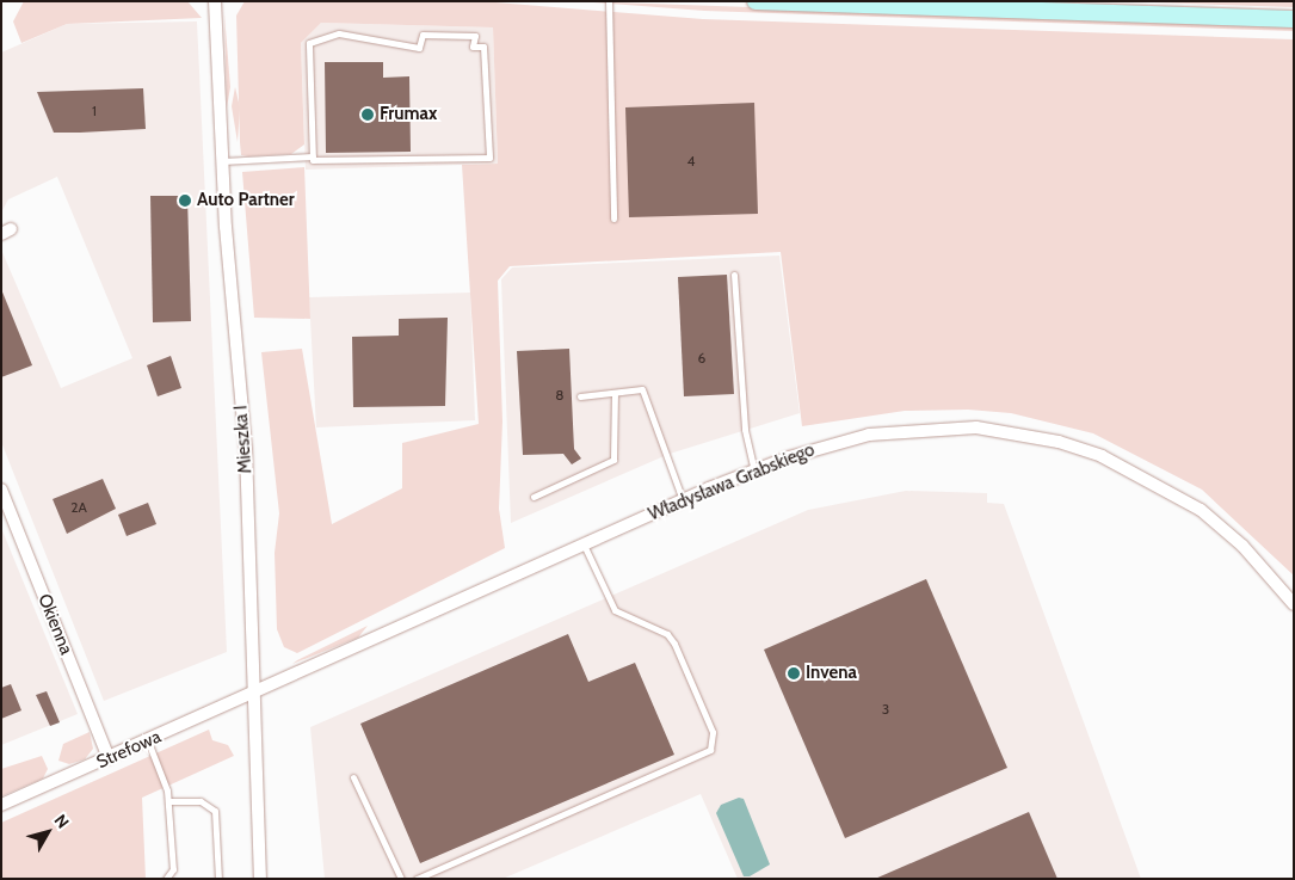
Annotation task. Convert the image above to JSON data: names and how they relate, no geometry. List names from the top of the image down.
{
  "streets": {
    "street": [
      "Mieszka I",
      "Władysława Grabskiego",
      "Okienna",
      "Strefowa"
    ]
  },
  "crossings": [
    ["Mieszka I", "Władysława Grabskiego"],
    ["Mieszka I", "Strefowa"],
    ["Władysława Grabskiego", "Strefowa"],
    ["Okienna", "Strefowa"]
  ],
  "places": ["Frumax", "Auto Partner", "Invena"],
  "house_numbers": [
    "1",
    "4",
    "6",
    "8",
    "2A",
    "3"
  ],
  "north": "top right"
}
